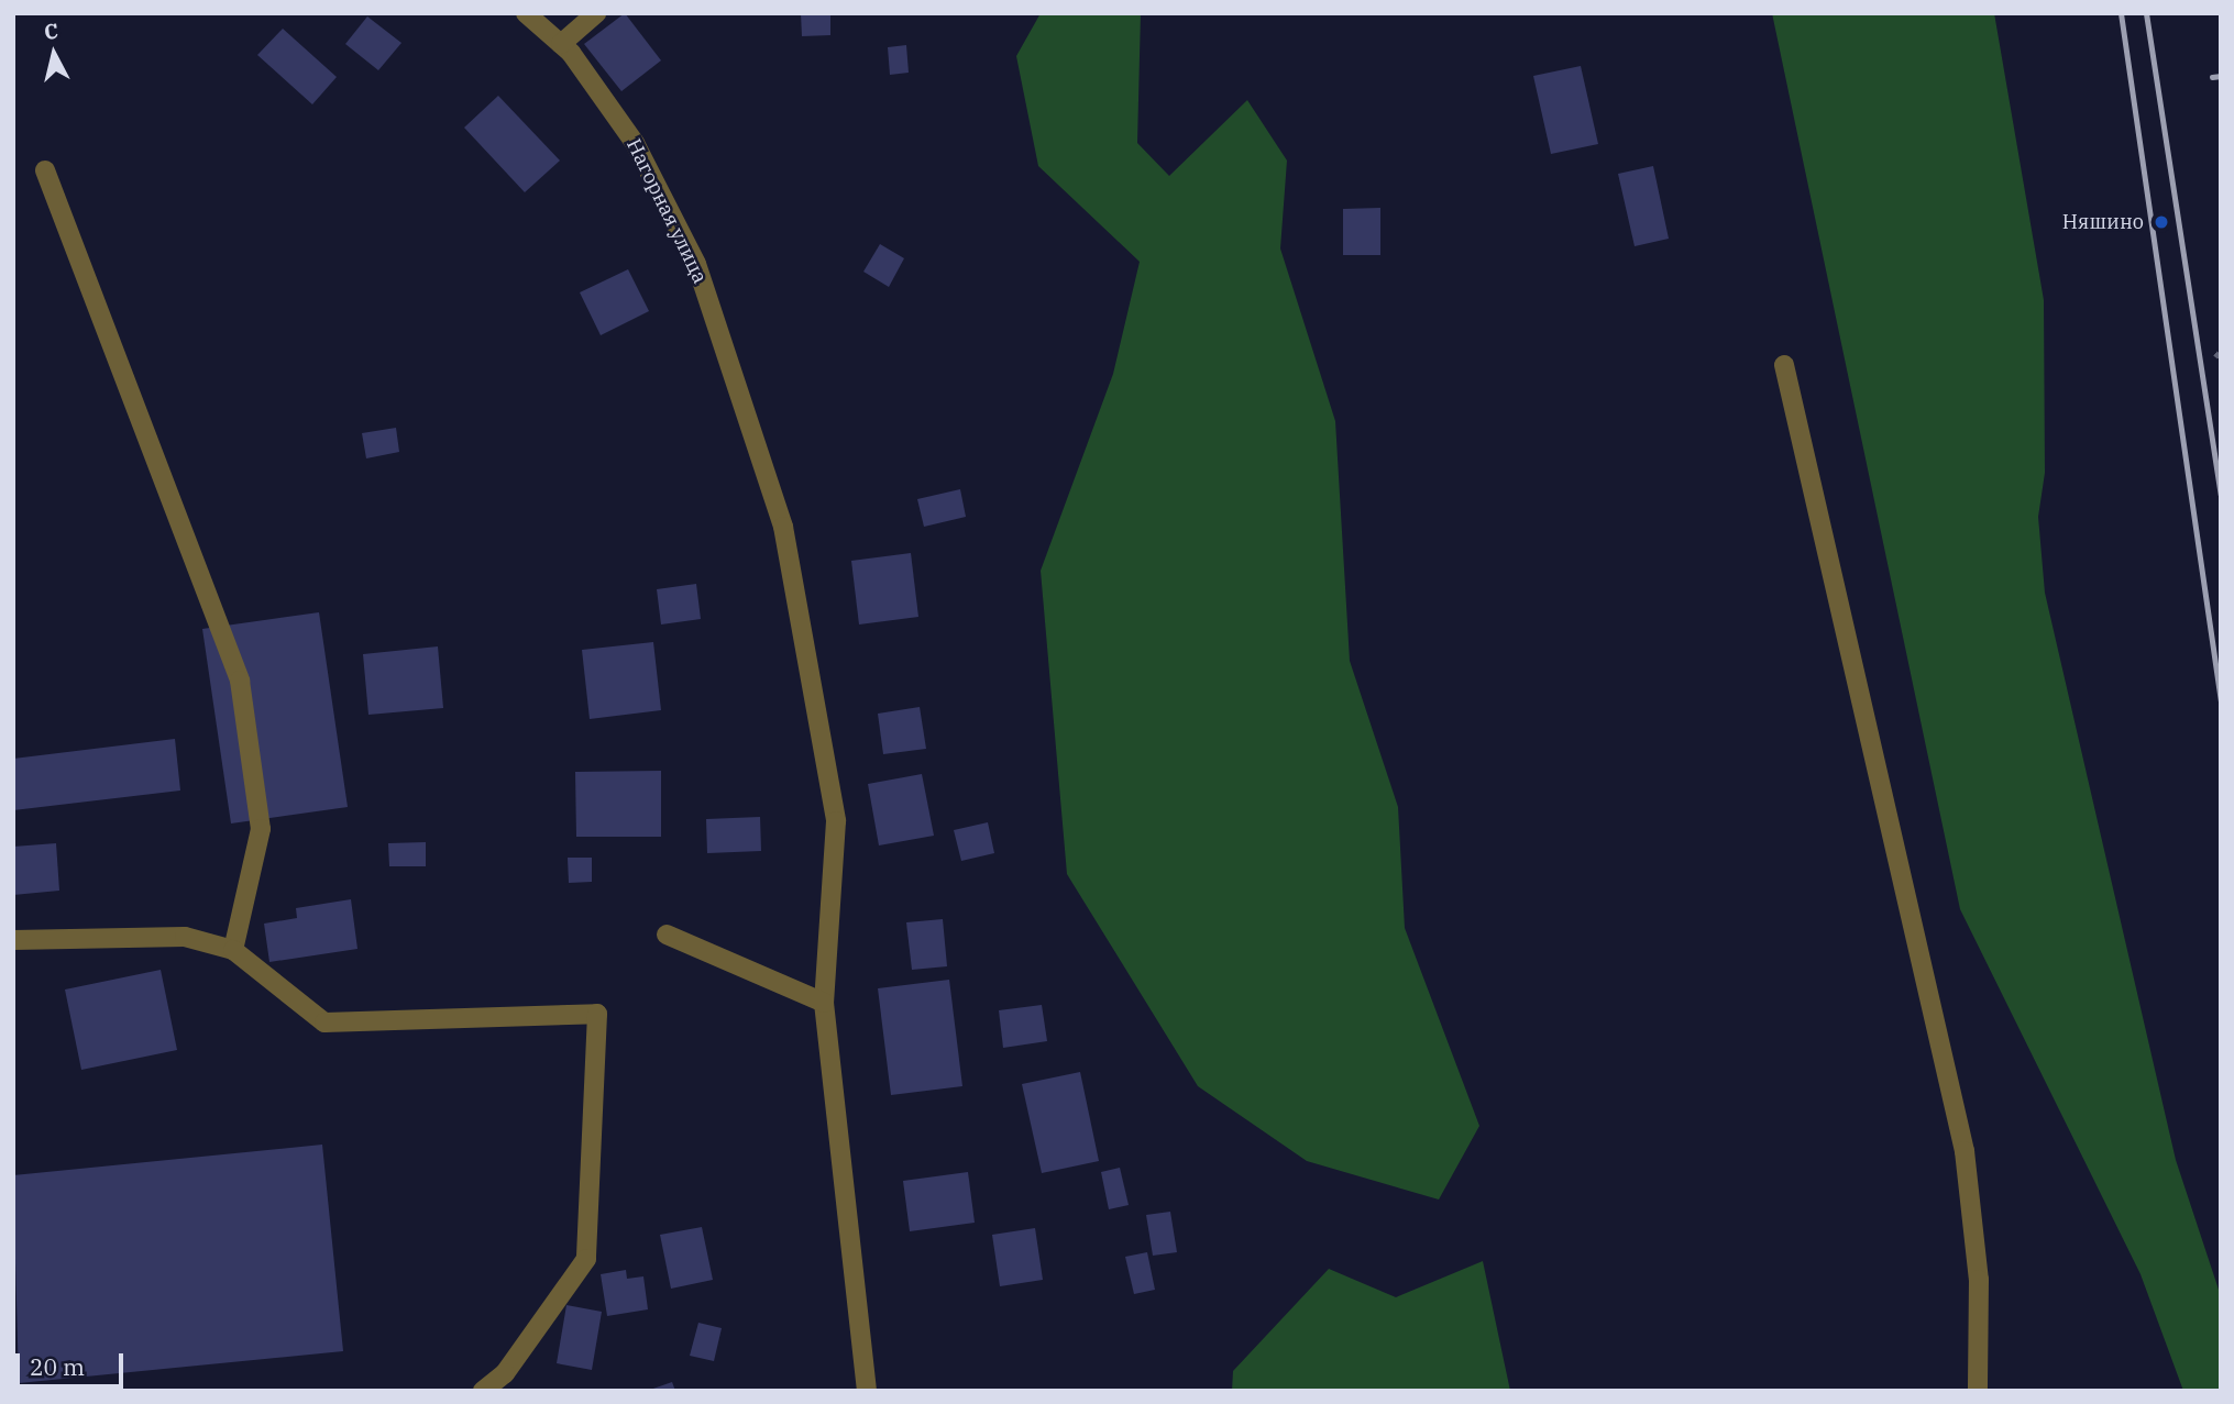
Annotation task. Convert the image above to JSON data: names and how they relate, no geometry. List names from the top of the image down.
{
  "streets": {
    "street": ["Нагорная улица"]
  },
  "places": ["Няшино"],
  "scale_bar": "20 m",
  "north": "top"
}
